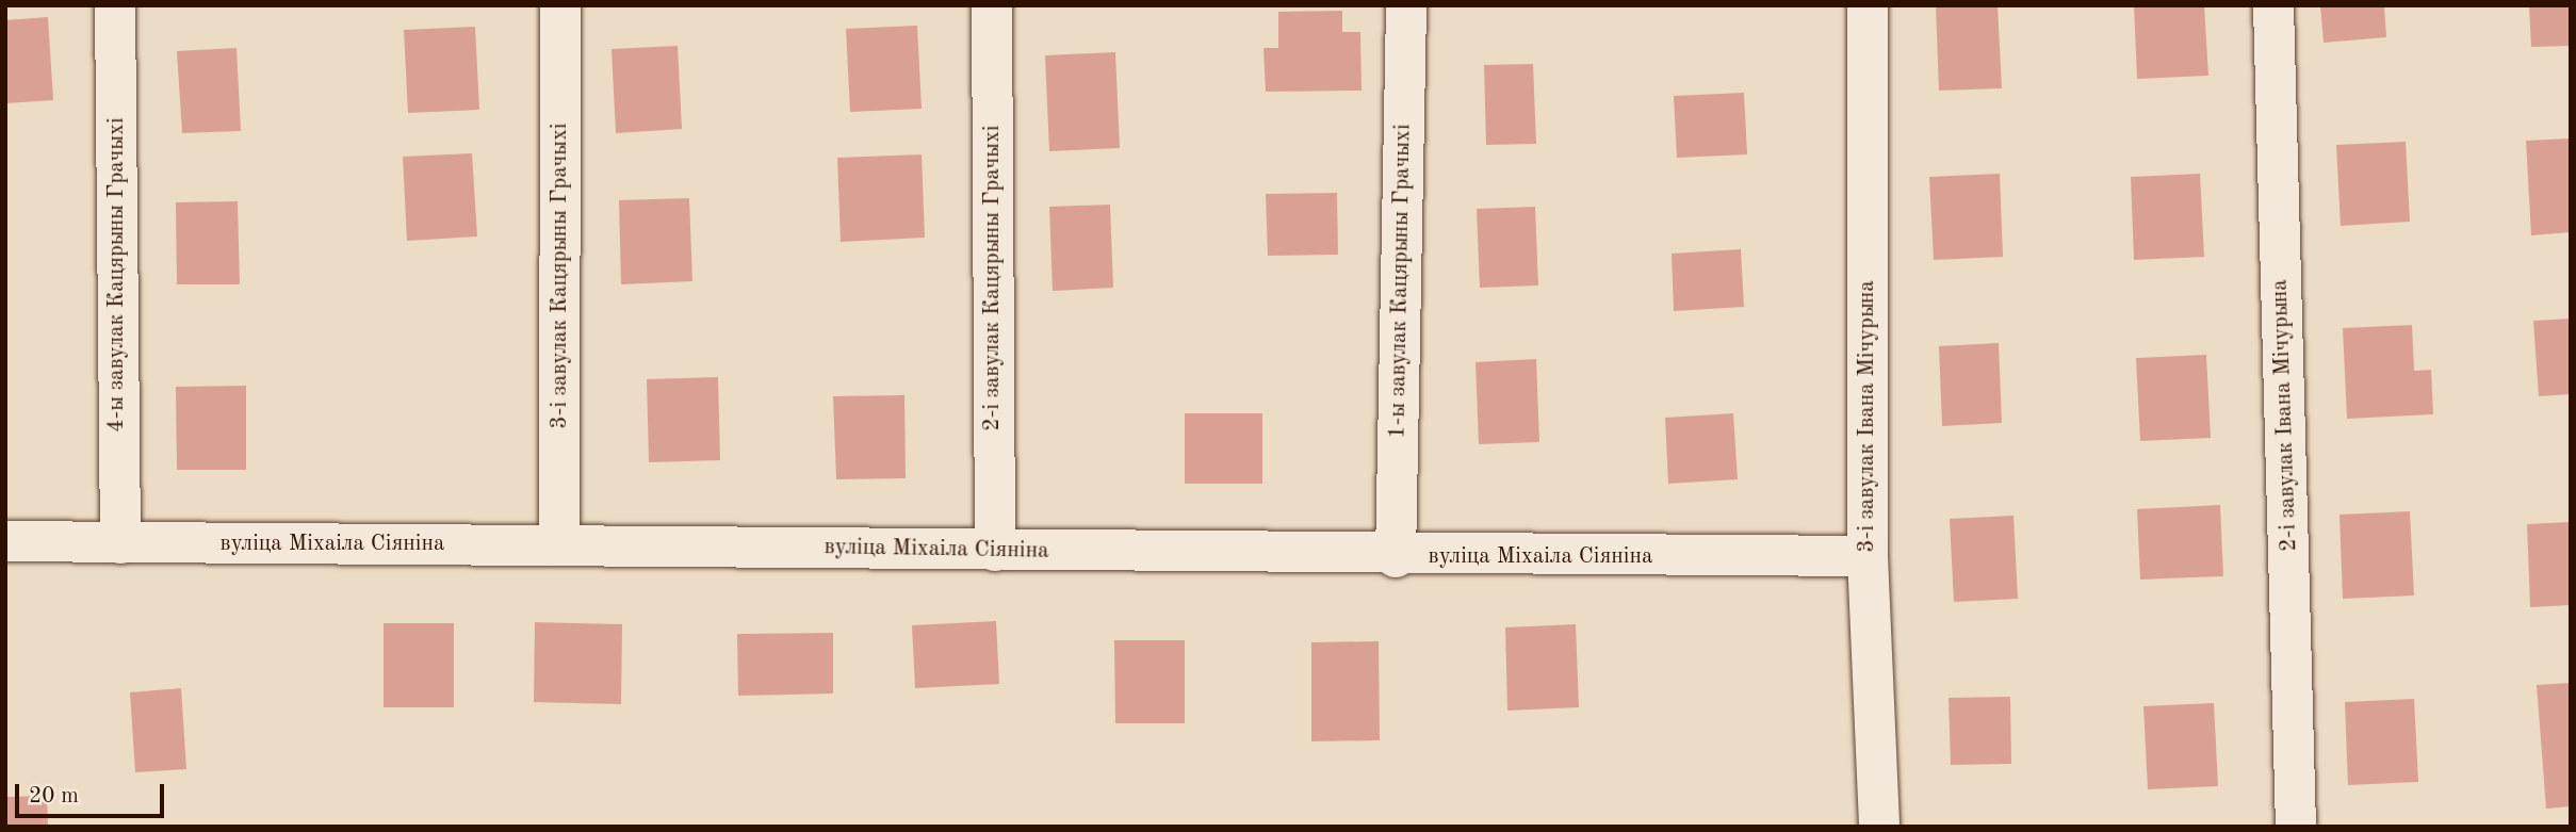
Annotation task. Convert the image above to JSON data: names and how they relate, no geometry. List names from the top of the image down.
{
  "streets": {
    "street": [
      "4-ы завулак Кацярыны Грачыхі",
      "3-і завулак Кацярыны Грачыхі",
      "2-і завулак Кацярыны Грачыхі",
      "1-ы завулак Кацярыны Грачыхі",
      "2-і завулак Івана Мічурына",
      "3-і завулак Івана Мічурына",
      "вуліца Міхаіла Сіяніна"
    ]
  },
  "crossings": [
    ["4-ы завулак Кацярыны Грачыхі", "вуліца Міхаіла Сіяніна"],
    ["3-і завулак Кацярыны Грачыхі", "вуліца Міхаіла Сіяніна"],
    ["2-і завулак Кацярыны Грачыхі", "вуліца Міхаіла Сіяніна"],
    ["1-ы завулак Кацярыны Грачыхі", "вуліца Міхаіла Сіяніна"],
    ["3-і завулак Івана Мічурына", "вуліца Міхаіла Сіяніна"]
  ],
  "scale_bar": "20 m"
}
